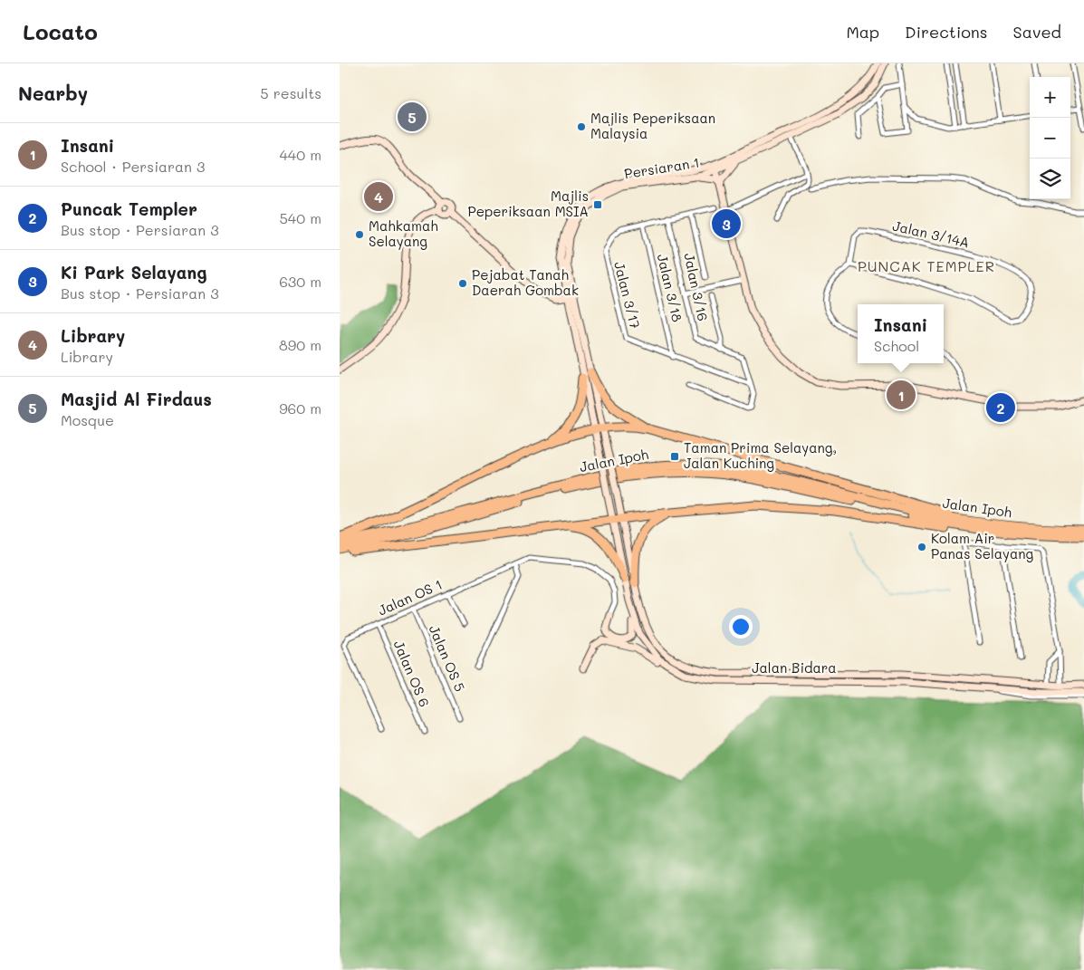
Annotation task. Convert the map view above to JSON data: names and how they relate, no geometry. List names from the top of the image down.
{
  "streets": {
    "highway": ["Jalan Ipoh"],
    "main road": ["Persiaran 1", "Jalan Bidara"],
    "street": [
      "Jalan 3/14A",
      "Jalan 3/16",
      "Jalan 3/18",
      "Jalan 3/17",
      "Jalan OS 1",
      "Jalan OS 5",
      "Jalan OS 6"
    ]
  },
  "crossings": [
    ["Persiaran 1", "Jalan Bidara"],
    ["Jalan 3/16", "Jalan 3/17"],
    ["Jalan 3/18", "Jalan 3/17"],
    ["Jalan OS 1", "Jalan OS 5"],
    ["Jalan OS 1", "Jalan OS 6"]
  ],
  "districts": ["PUNCAK TEMPLER"],
  "places": {
    "other": [
      "Majlis Peperiksaan Malaysia",
      "Mahkamah Selayang",
      "Pejabat Tanah Daerah Gombak",
      "Kolam Air Panas Selayang"
    ],
    "transit": ["Majlis Peperiksaan MSIA", "Taman Prima Selayang, Jalan Kuching"]
  },
  "page": {
    "header": "Locato",
    "nav": ["Map", "Directions", "Saved"],
    "heading": ["Nearby", "5 results"],
    "map_buttons": ["+", "−"],
    "pins": [
      "5",
      "4",
      "3",
      "1",
      "2"
    ],
    "list": [
      {
        "mark": "1",
        "name": "Insani",
        "note": "School · Persiaran 3",
        "value": "440 m"
      },
      {
        "mark": "2",
        "name": "Puncak Templer",
        "note": "Bus stop · Persiaran 3",
        "value": "540 m"
      },
      {
        "mark": "3",
        "name": "Ki Park Selayang",
        "note": "Bus stop · Persiaran 3",
        "value": "630 m"
      },
      {
        "mark": "4",
        "name": "Library",
        "note": "Library",
        "value": "890 m"
      },
      {
        "mark": "5",
        "name": "Masjid Al Firdaus",
        "note": "Mosque",
        "value": "960 m"
      }
    ],
    "popup": ["Insani", "School"]
  }
}
